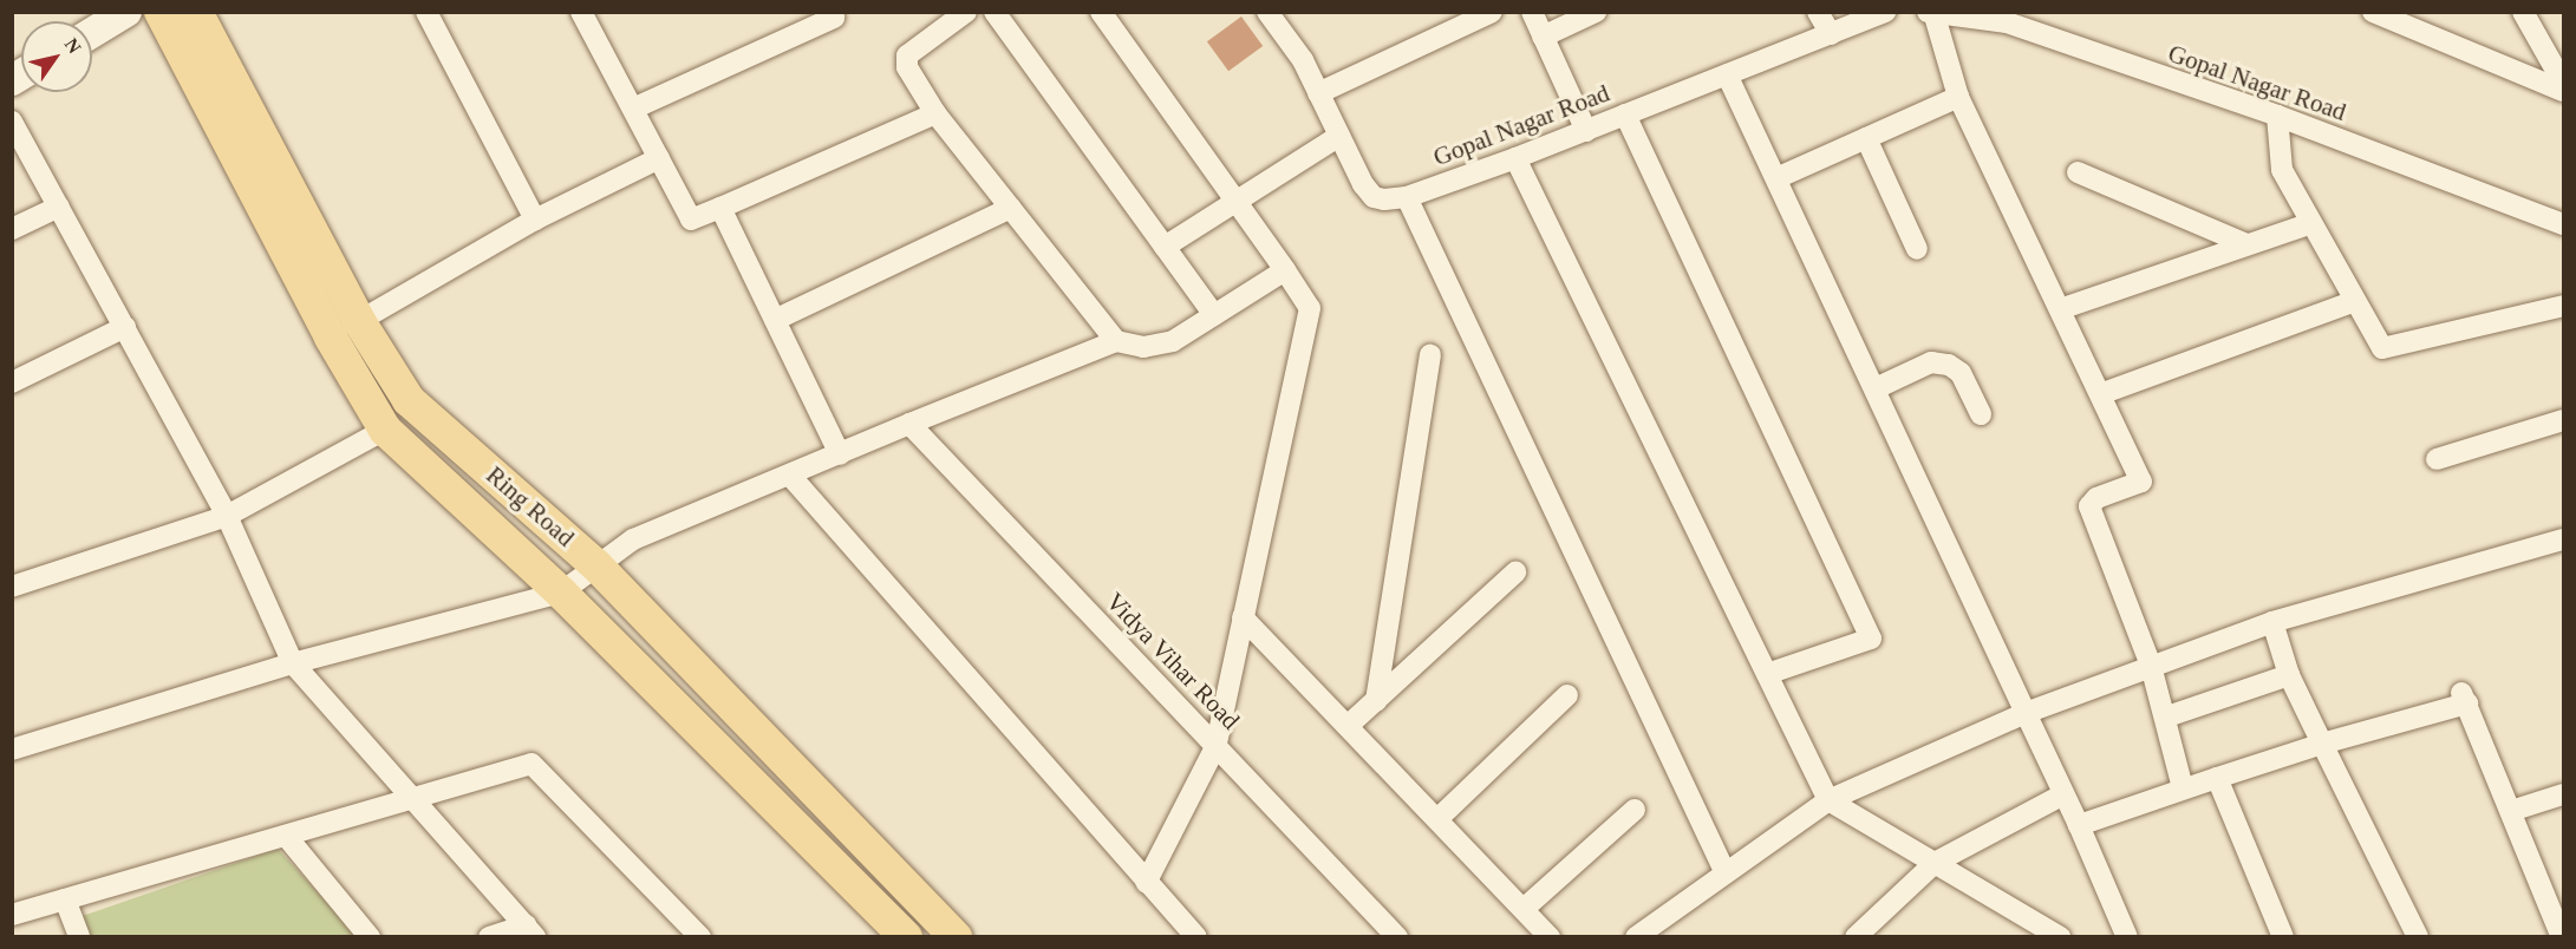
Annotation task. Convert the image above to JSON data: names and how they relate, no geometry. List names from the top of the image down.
{
  "streets": {
    "main road": ["Ring Road"],
    "street": ["Gopal Nagar Road", "Vidya Vihar Road"]
  },
  "north": "top right"
}
